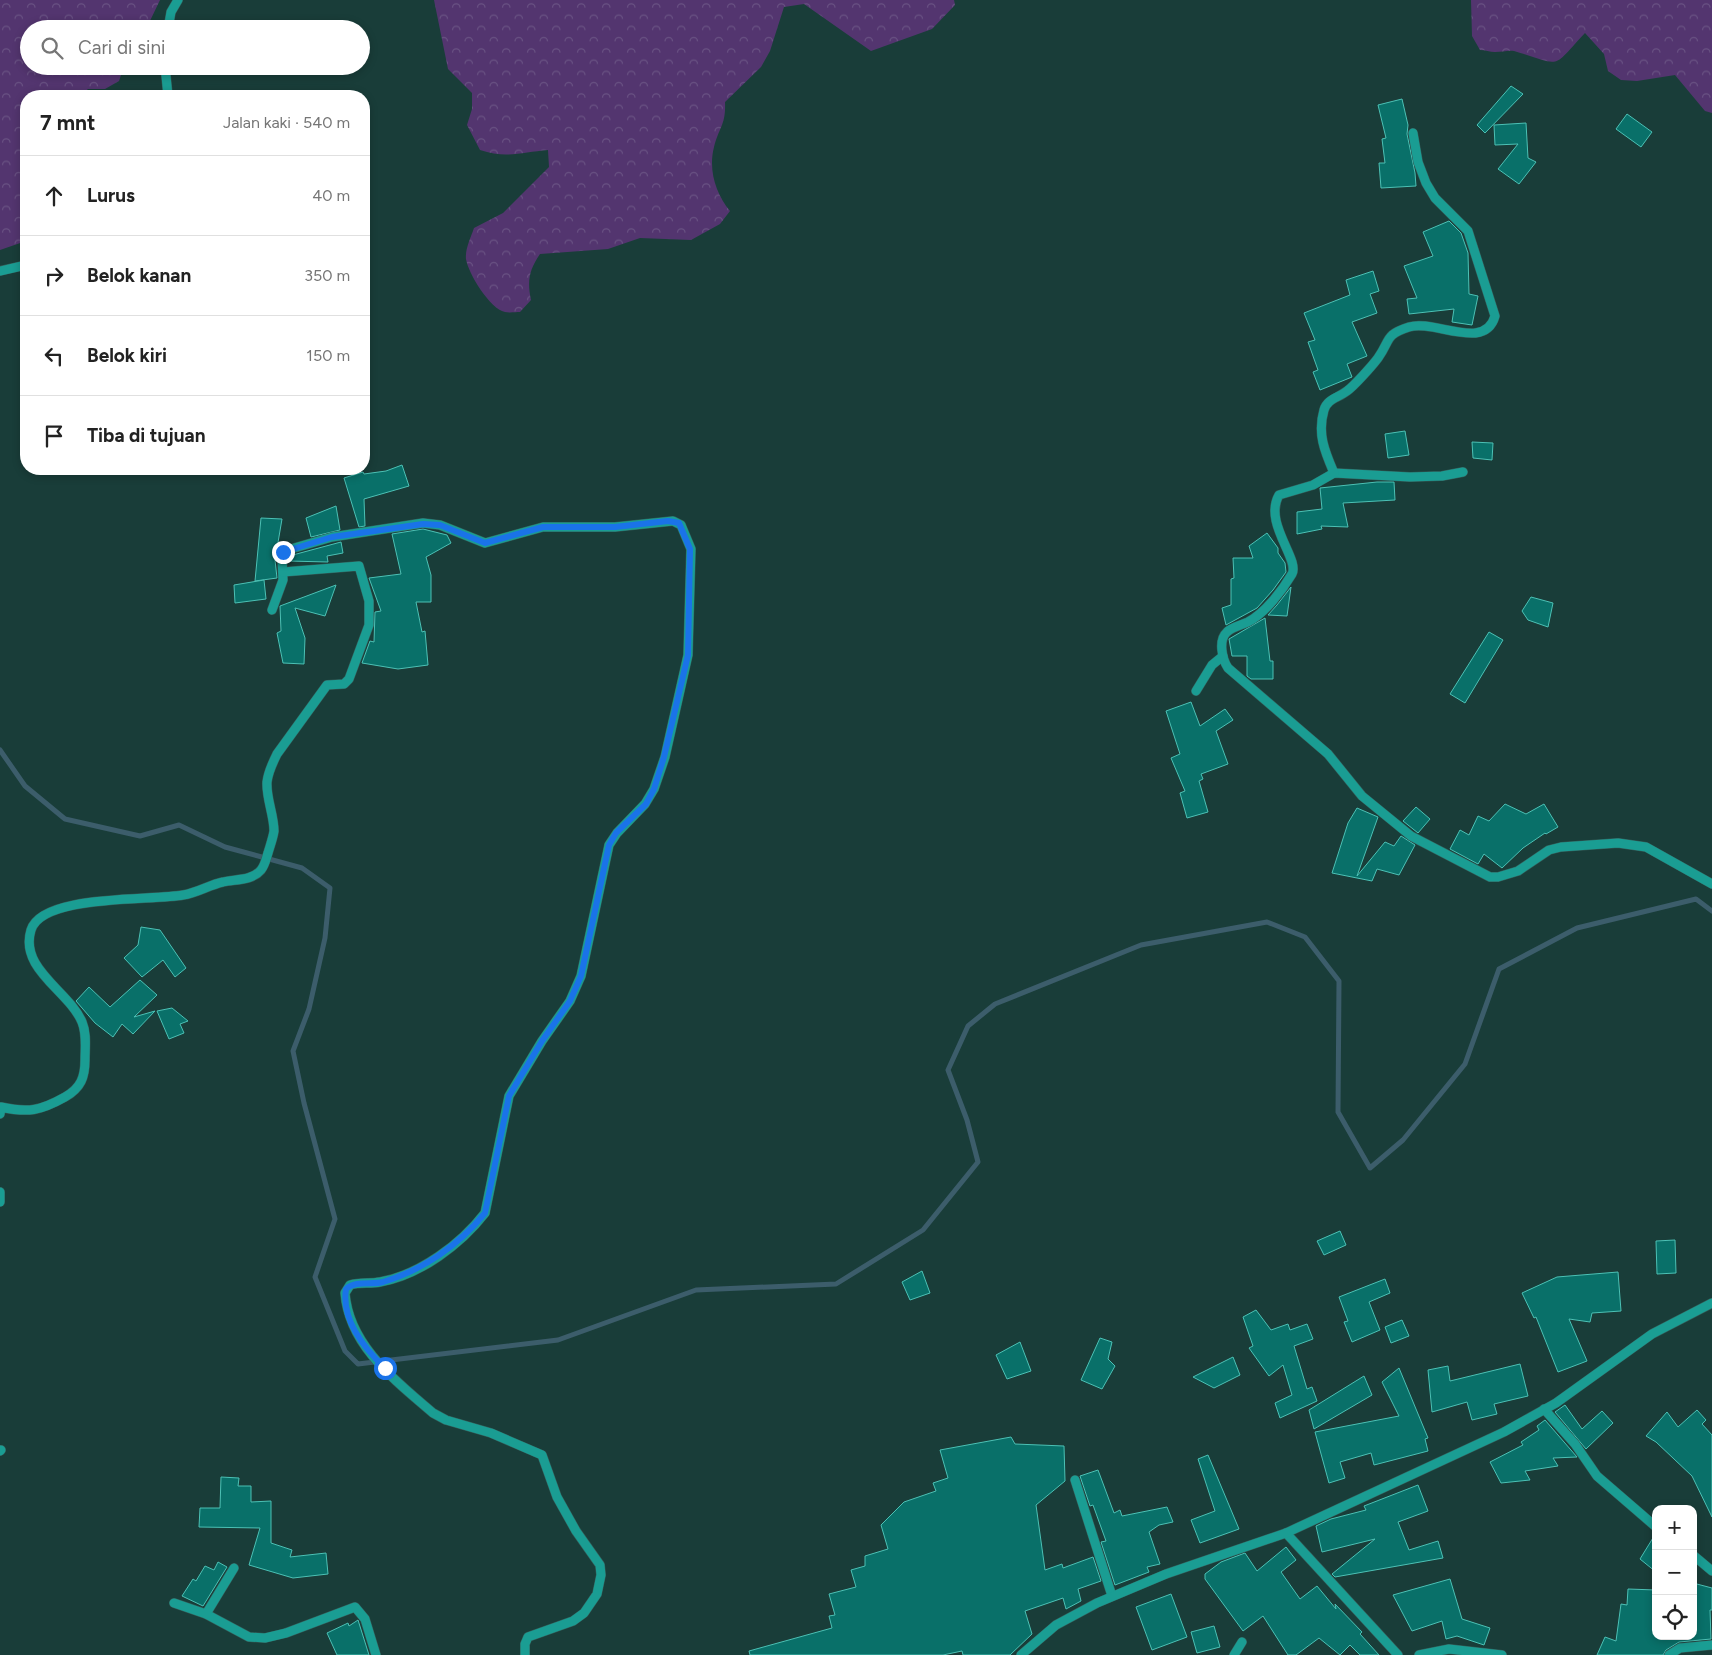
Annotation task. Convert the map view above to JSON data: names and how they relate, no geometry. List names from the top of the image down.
{
  "page": {
    "search": "Cari di sini",
    "heading": ["7 mnt", "Jalan kaki · 540 m"],
    "list": [
      ["Lurus", "40 m"],
      ["Belok kanan", "350 m"],
      ["Belok kiri", "150 m"],
      "Tiba di tujuan"
    ],
    "map_buttons": ["+", "−"]
  }
}
